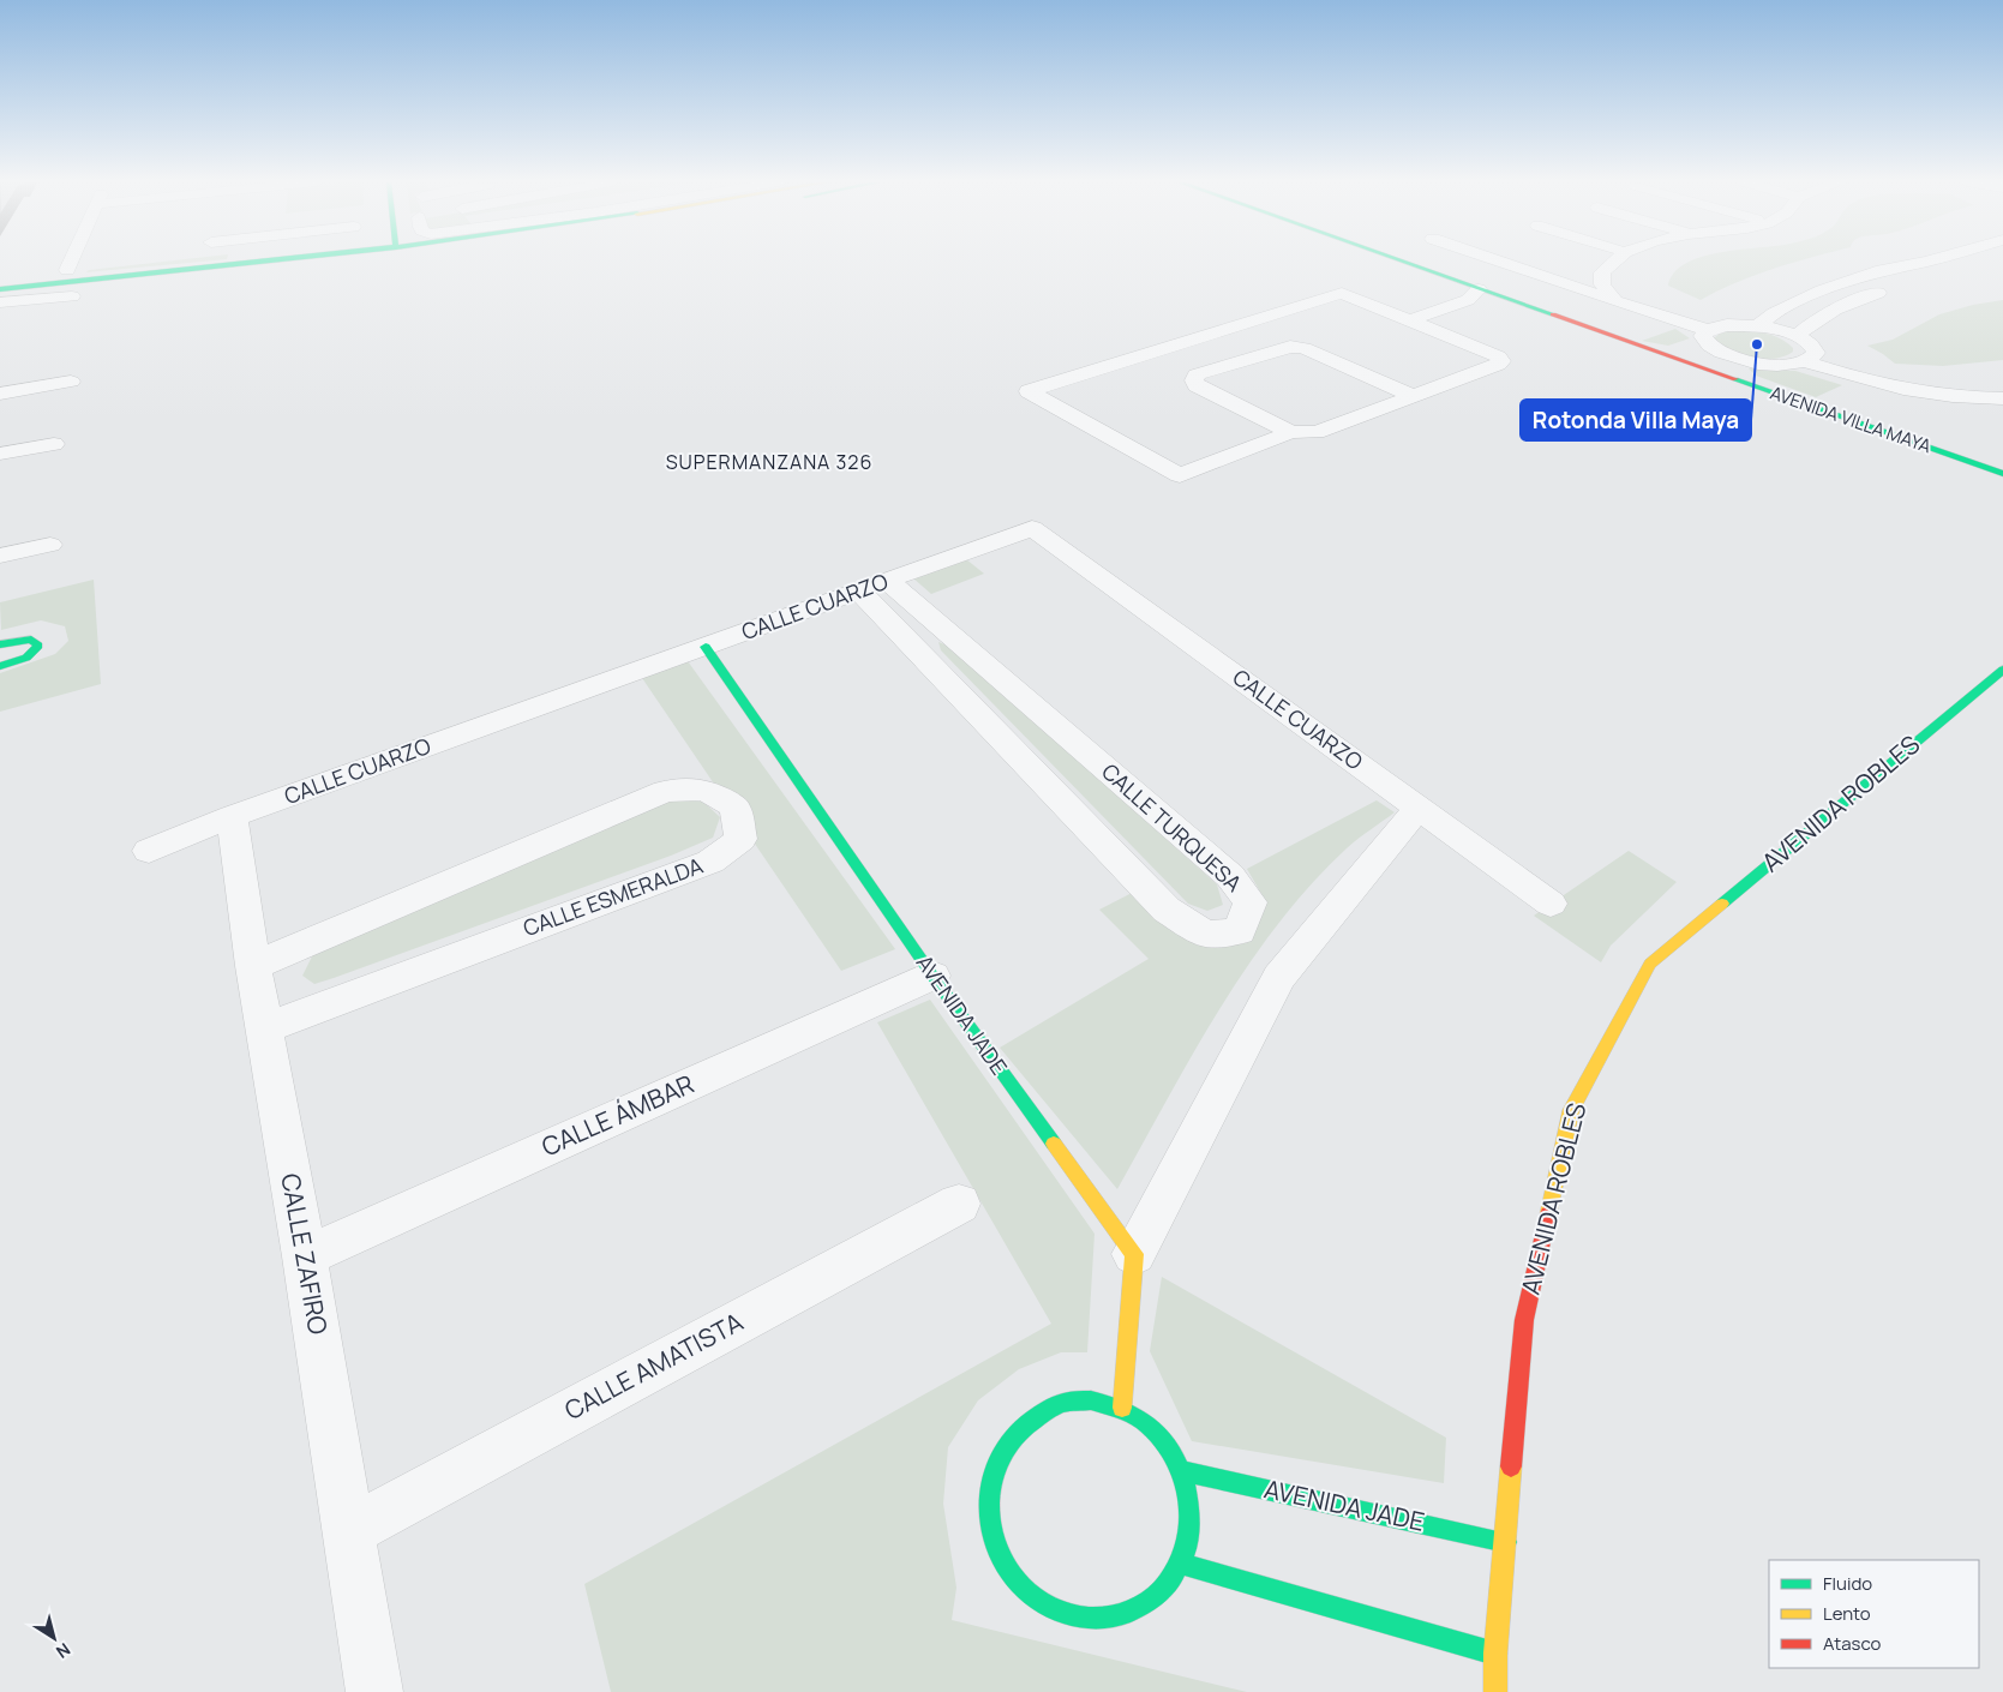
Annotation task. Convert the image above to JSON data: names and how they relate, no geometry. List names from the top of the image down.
{
  "streets": {
    "main road": ["AVENIDA VILLA MAYA", "AVENIDA ROBLES", "AVENIDA JADE"],
    "street": [
      "CALLE CUARZO",
      "CALLE TURQUESA",
      "CALLE ESMERALDA",
      "CALLE ÁMBAR",
      "CALLE ZAFIRO",
      "CALLE AMATISTA"
    ]
  },
  "crossings": [
    ["CALLE CUARZO", "CALLE TURQUESA"],
    ["CALLE CUARZO", "AVENIDA JADE"],
    ["CALLE CUARZO", "CALLE ZAFIRO"],
    ["AVENIDA ROBLES", "AVENIDA JADE"],
    ["CALLE ESMERALDA", "CALLE ZAFIRO"],
    ["AVENIDA JADE", "CALLE ÁMBAR"],
    ["CALLE ÁMBAR", "CALLE ZAFIRO"],
    ["CALLE ZAFIRO", "CALLE AMATISTA"]
  ],
  "districts": ["SUPERMANZANA 326"],
  "places": ["Rotonda Villa Maya"],
  "legend": ["Fluido", "Lento", "Atasco"],
  "north": "bottom right"
}
